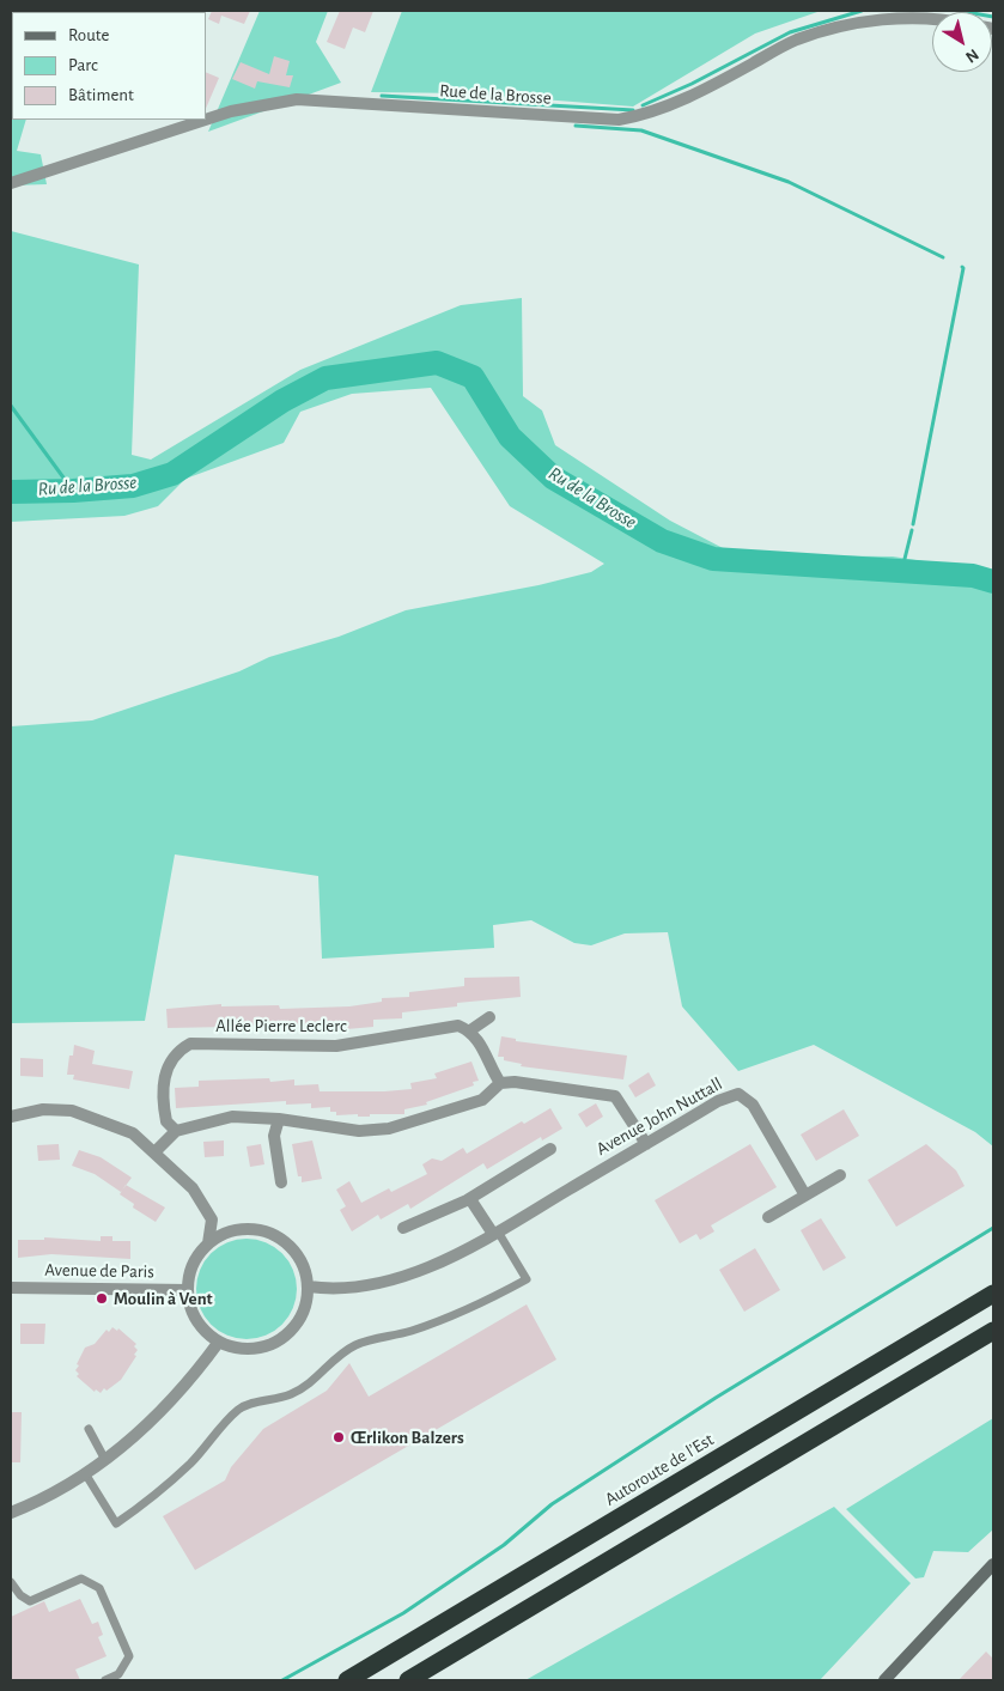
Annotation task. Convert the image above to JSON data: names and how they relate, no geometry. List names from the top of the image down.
{
  "streets": {
    "highway": ["Autoroute de l’Est"],
    "street": [
      "Rue de la Brosse",
      "Allée Pierre Leclerc",
      "Avenue John Nuttall",
      "Avenue de Paris"
    ]
  },
  "crossings": [
    ["Avenue John Nuttall", "Avenue de Paris"]
  ],
  "water": ["Ru de la Brosse"],
  "places": ["Moulin à Vent", "Œrlikon Balzers"],
  "legend": ["Route", "Parc", "Bâtiment"],
  "north": "bottom right"
}
